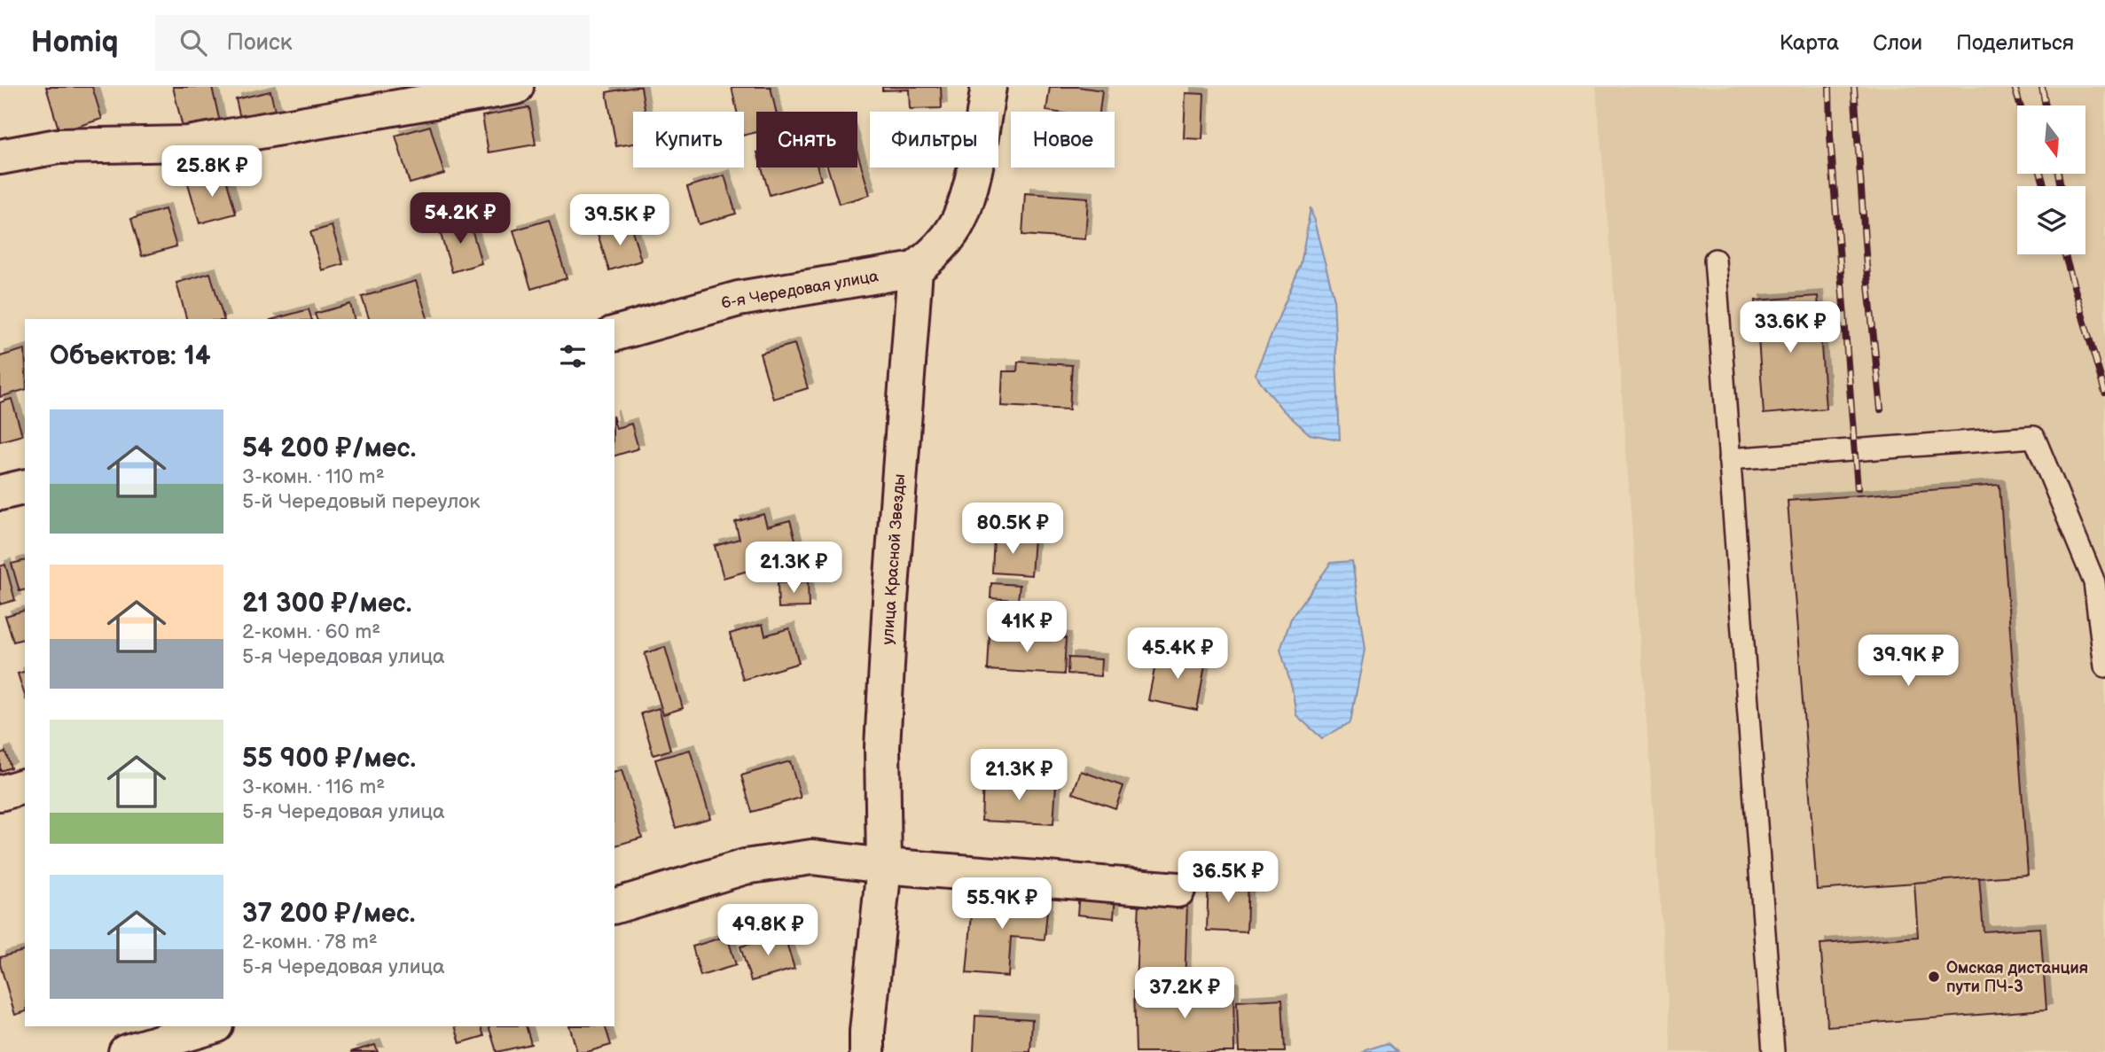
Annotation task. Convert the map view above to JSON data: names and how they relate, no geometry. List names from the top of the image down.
{
  "streets": {
    "street": ["6-я Чередовая улица", "улица Красной Звезды"]
  },
  "crossings": [
    ["6-я Чередовая улица", "улица Красной Звезды"]
  ],
  "places": ["Омская дистанция пути ПЧ-3"],
  "north": "bottom",
  "page": {
    "header": "Homiq",
    "search": "Поиск",
    "nav": ["Карта", "Слои", "Поделиться"],
    "chip": [
      "Купить",
      "Снять",
      "Фильтры",
      "Новое"
    ],
    "price": [
      "25.8K ₽",
      "54.2K ₽",
      "39.5K ₽",
      "33.6K ₽",
      "80.5K ₽",
      "21.3K ₽",
      "41K ₽",
      "45.4K ₽",
      "39.9K ₽",
      "21.3K ₽",
      "36.5K ₽",
      "55.9K ₽",
      "49.8K ₽",
      "37.2K ₽"
    ],
    "heading": "Объектов: 14",
    "list": [
      {
        "name": "54 200 ₽/мес.",
        "note": "3-комн. · 110 m² · 5-й Чередовый переулок"
      },
      {
        "name": "21 300 ₽/мес.",
        "note": "2-комн. · 60 m² · 5-я Чередовая улица"
      },
      {
        "name": "55 900 ₽/мес.",
        "note": "3-комн. · 116 m² · 5-я Чередовая улица"
      },
      {
        "name": "37 200 ₽/мес.",
        "note": "2-комн. · 78 m² · 5-я Чередовая улица"
      }
    ]
  }
}
